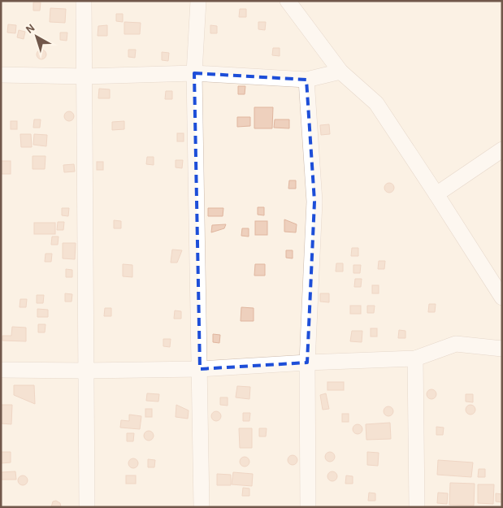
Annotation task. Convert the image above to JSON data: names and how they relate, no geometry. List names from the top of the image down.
{
  "north": "top left"
}
